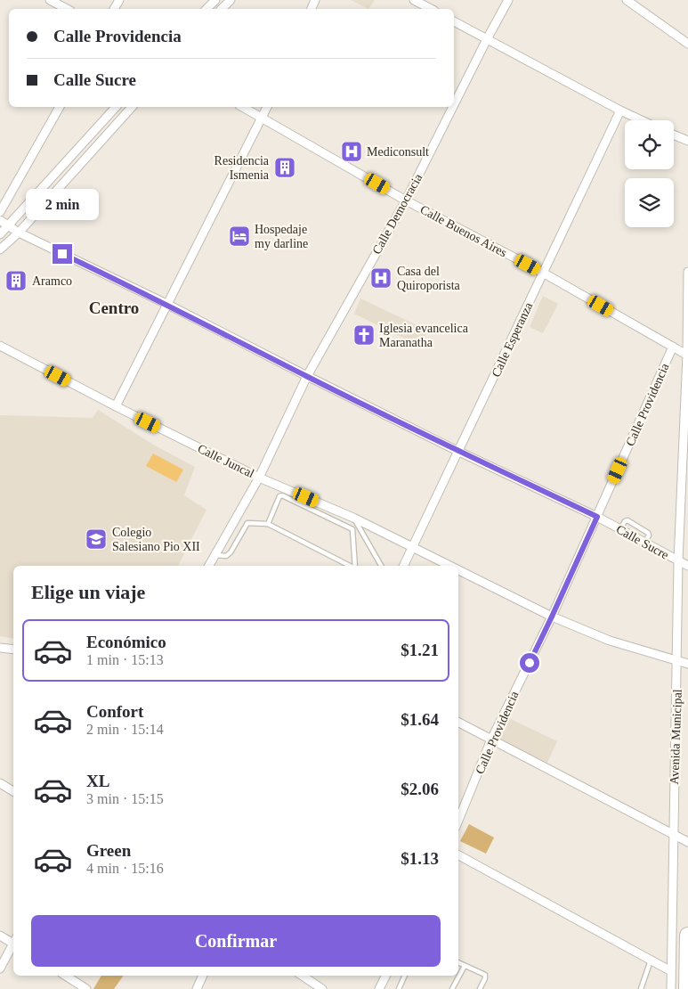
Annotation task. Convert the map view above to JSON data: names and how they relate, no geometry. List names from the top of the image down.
{
  "streets": {
    "street": [
      "Calle Democracia",
      "Calle Buenos Aires",
      "Calle Esperanza",
      "Calle Providencia",
      "Calle Juncal",
      "Calle Sucre",
      "Avenida Municipal"
    ]
  },
  "crossings": [
    ["Calle Democracia", "Calle Buenos Aires"],
    ["Calle Democracia", "Calle Juncal"],
    ["Calle Democracia", "Calle Sucre"],
    ["Calle Buenos Aires", "Calle Esperanza"],
    ["Calle Buenos Aires", "Calle Providencia"],
    ["Calle Buenos Aires", "Avenida Municipal"],
    ["Calle Esperanza", "Calle Juncal"],
    ["Calle Esperanza", "Calle Sucre"],
    ["Calle Providencia", "Calle Juncal"],
    ["Calle Providencia", "Calle Sucre"],
    ["Calle Juncal", "Avenida Municipal"],
    ["Calle Sucre", "Avenida Municipal"]
  ],
  "districts": ["Centro"],
  "places": {
    "hospital": ["Mediconsult", "Casa del Quiroporista"],
    "building": ["Residencia Ismenia", "Aramco"],
    "hotel": ["Hospedaje my darline"],
    "church": ["Iglesia evancelica Maranatha"],
    "school or university": ["Colegio Salesiano Pio XII"]
  },
  "page": {
    "banner": ["Calle Providencia", "Calle Sucre"],
    "bubble": "2 min",
    "heading": "Elige un viaje",
    "list": [
      {
        "name": "Económico",
        "note": "1 min · 15:13",
        "value": "$1.21"
      },
      {
        "name": "Confort",
        "note": "2 min · 15:14",
        "value": "$1.64"
      },
      {
        "name": "XL",
        "note": "3 min · 15:15",
        "value": "$2.06"
      },
      {
        "name": "Green",
        "note": "4 min · 15:16",
        "value": "$1.13"
      }
    ],
    "buttons": "Confirmar"
  }
}
